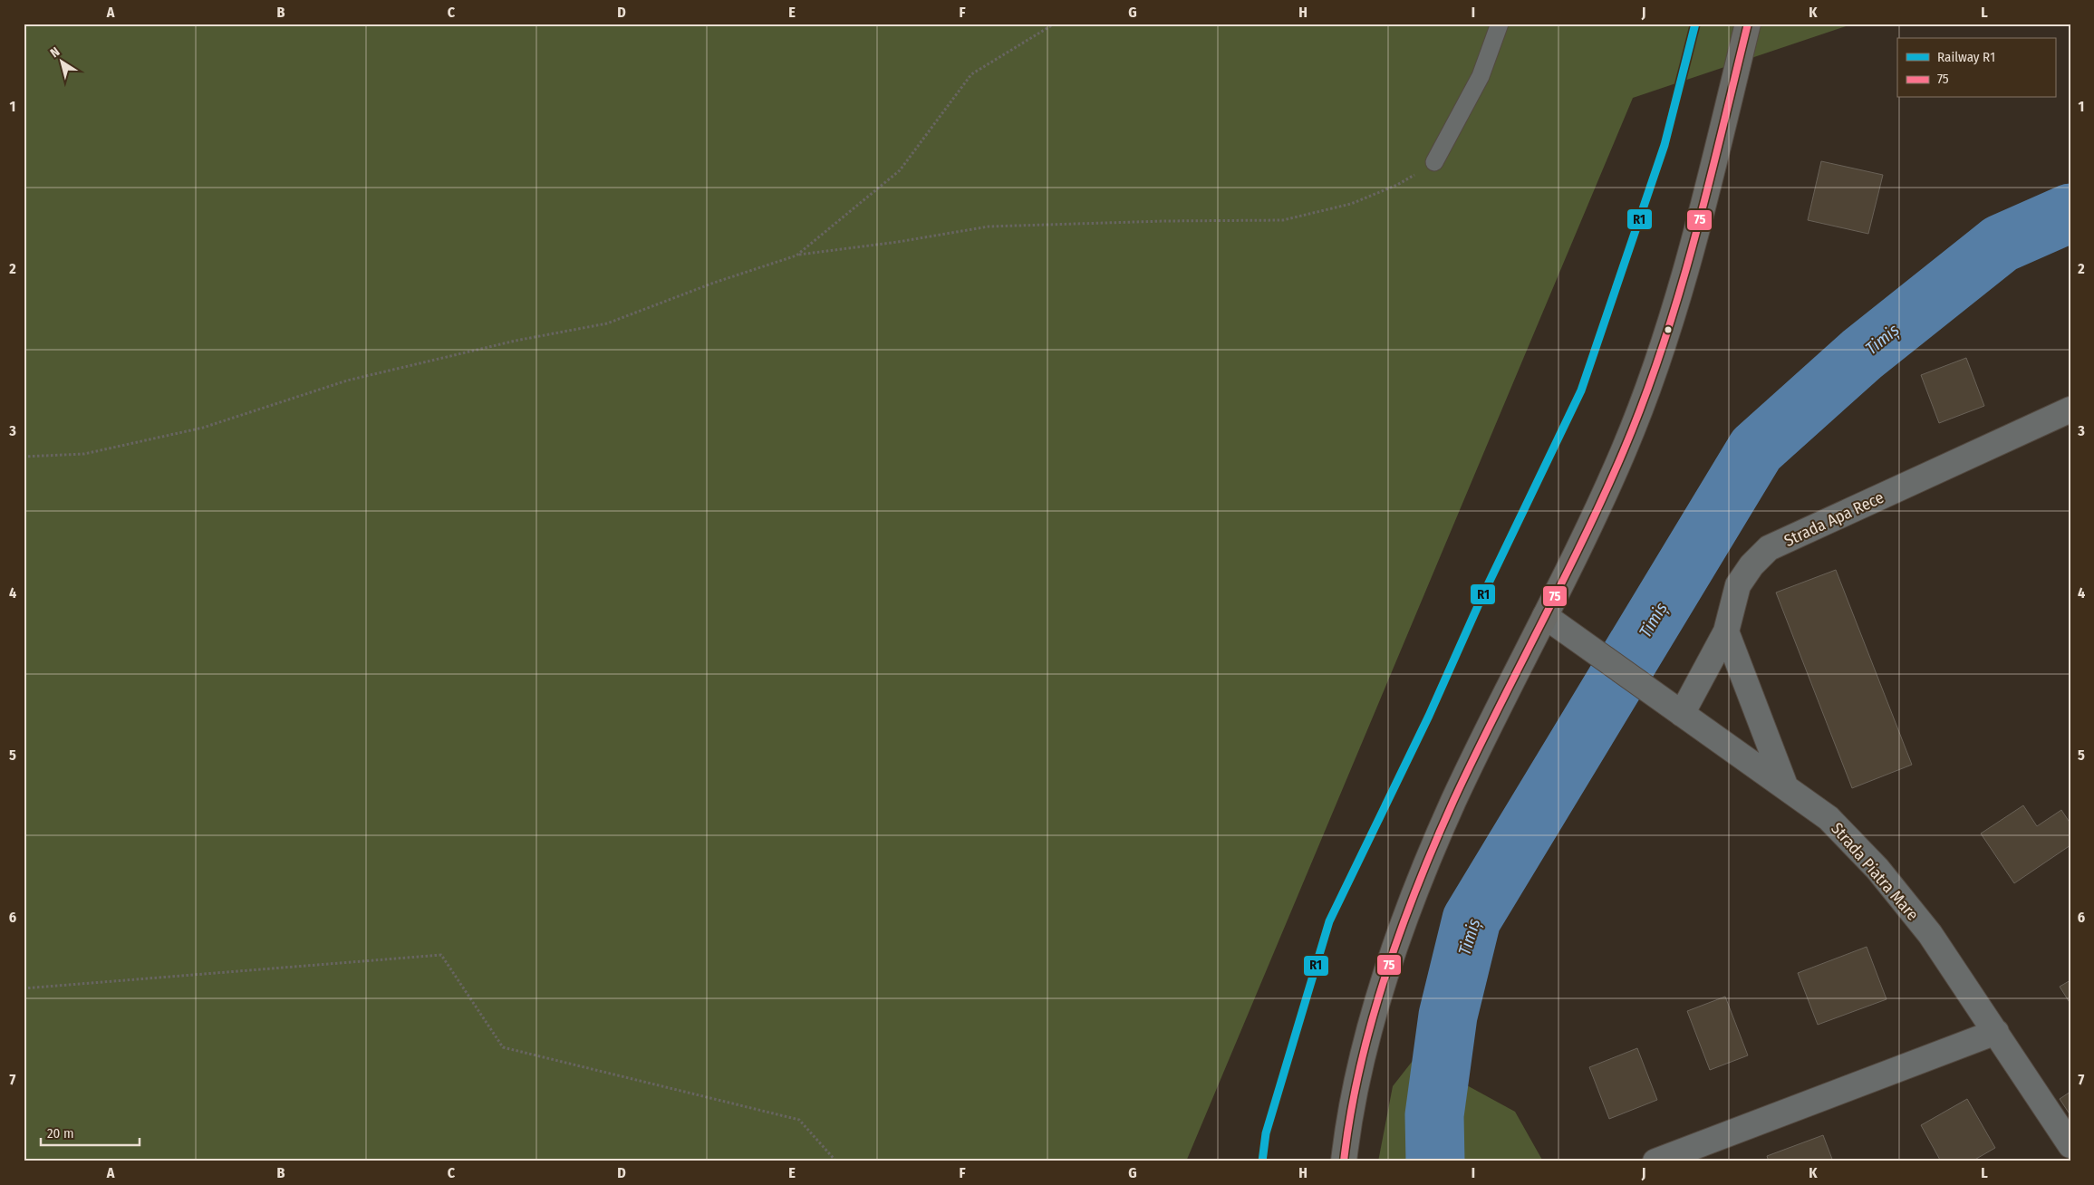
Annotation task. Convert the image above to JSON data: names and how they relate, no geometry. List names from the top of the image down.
{
  "streets": {
    "street": ["Strada Apa Rece", "Strada Piatra Mare"]
  },
  "crossings": [
    ["Strada Apa Rece", "Strada Piatra Mare"]
  ],
  "water": ["Timiș"],
  "lines": ["rail line R1", "transit line 75"],
  "legend": ["Railway R1", "75"],
  "scale_bar": "20 m",
  "north": "top left",
  "grid": {
    "columns": [
      "A",
      "B",
      "C",
      "D",
      "E",
      "F",
      "G",
      "H",
      "I",
      "J",
      "K",
      "L"
    ],
    "rows": [
      "1",
      "2",
      "3",
      "4",
      "5",
      "6",
      "7"
    ]
  }
}
